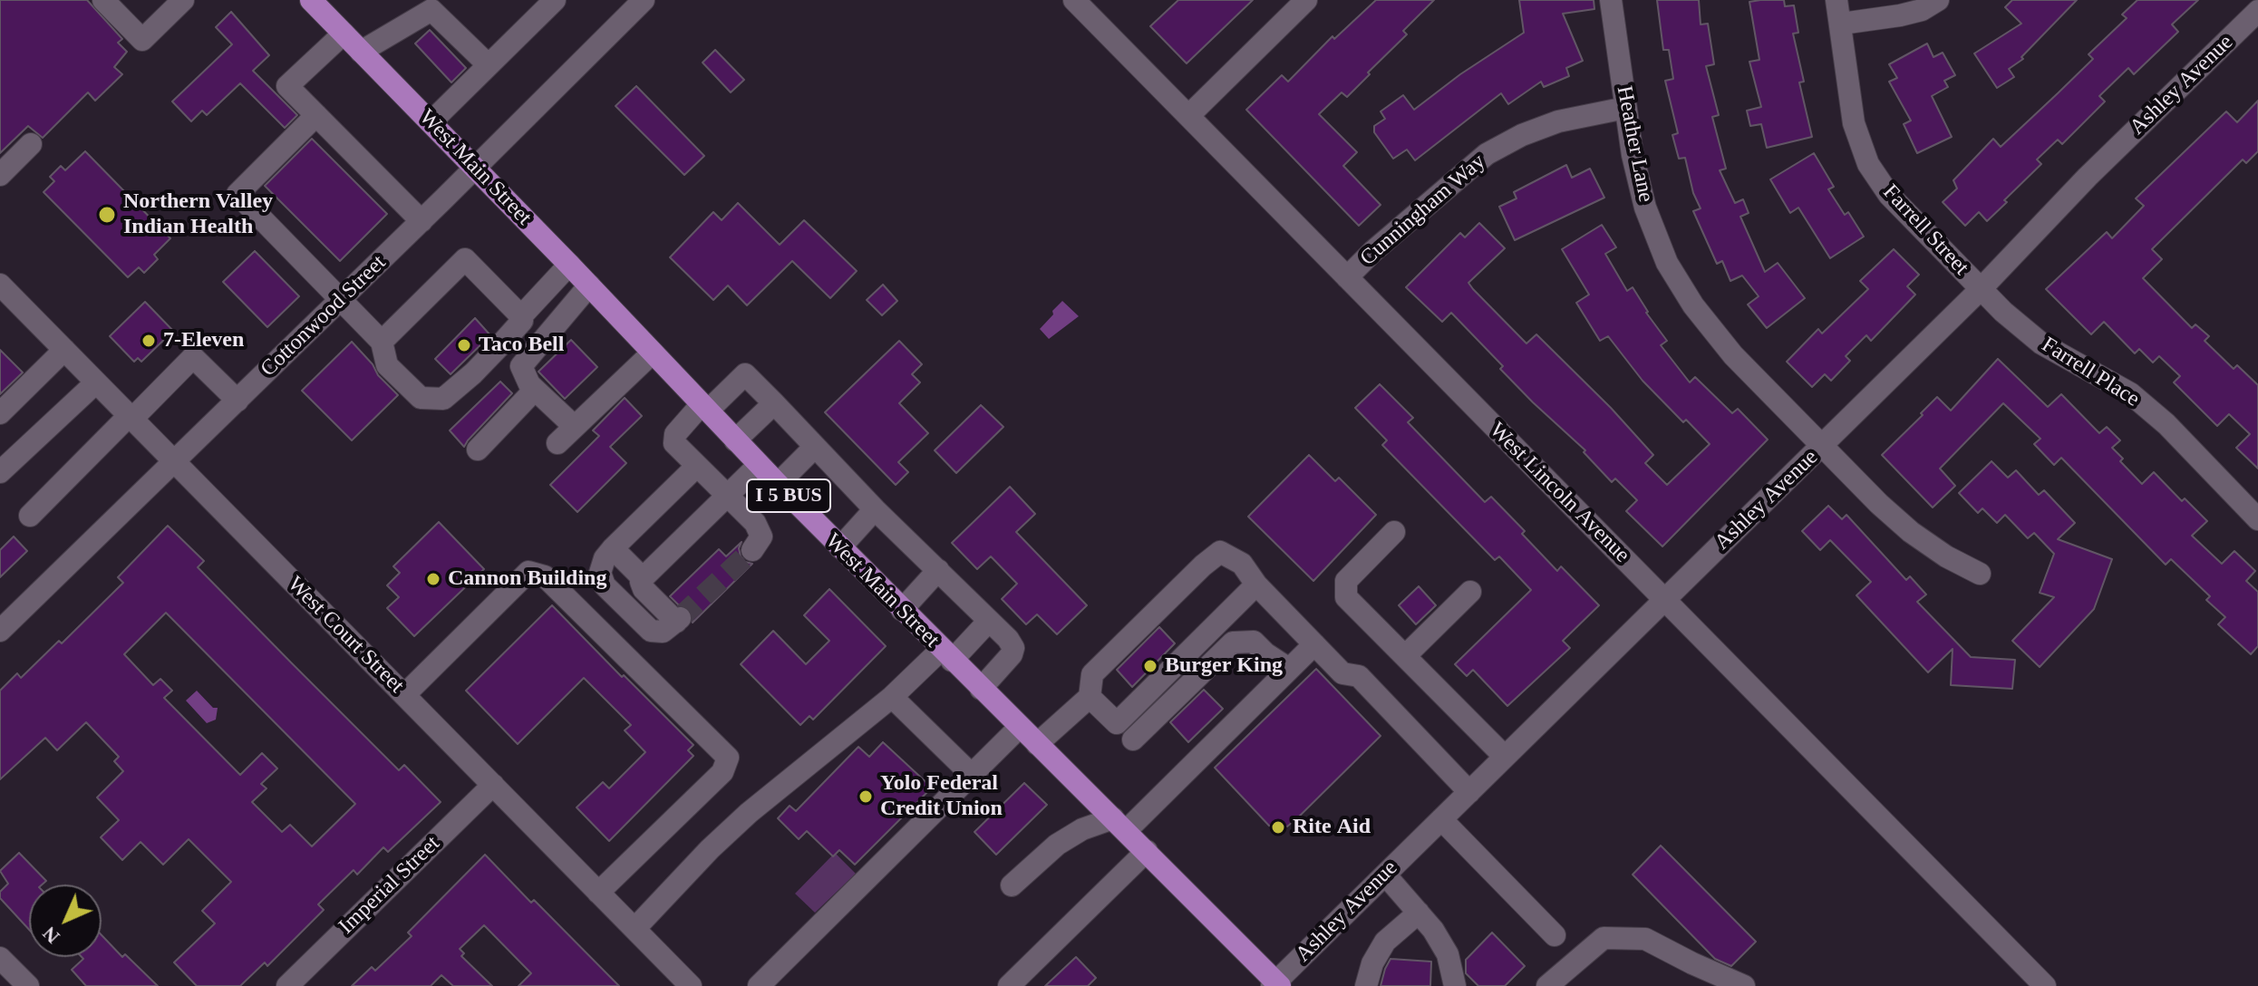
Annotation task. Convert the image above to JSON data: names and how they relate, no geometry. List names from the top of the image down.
{
  "streets": {
    "main road": ["West Main Street", "I 5 BUS"],
    "street": [
      "Ashley Avenue",
      "Heather Lane",
      "Cunningham Way",
      "Farrell Street",
      "Cottonwood Street",
      "Farrell Place",
      "West Lincoln Avenue",
      "West Court Street",
      "Imperial Street"
    ]
  },
  "crossings": [
    ["Ashley Avenue", "Heather Lane"],
    ["Ashley Avenue", "West Main Street"],
    ["Ashley Avenue", "Farrell Street"],
    ["Ashley Avenue", "Farrell Place"],
    ["Ashley Avenue", "West Lincoln Avenue"],
    ["Heather Lane", "Cunningham Way"],
    ["West Main Street", "Cottonwood Street"],
    ["Cunningham Way", "West Lincoln Avenue"],
    ["Farrell Street", "Farrell Place"],
    ["Cottonwood Street", "West Court Street"],
    ["West Court Street", "Imperial Street"]
  ],
  "places": [
    "Northern Valley Indian Health",
    "7-Eleven",
    "Taco Bell",
    "Cannon Building",
    "Burger King",
    "Yolo Federal Credit Union",
    "Rite Aid"
  ],
  "north": "bottom left"
}
